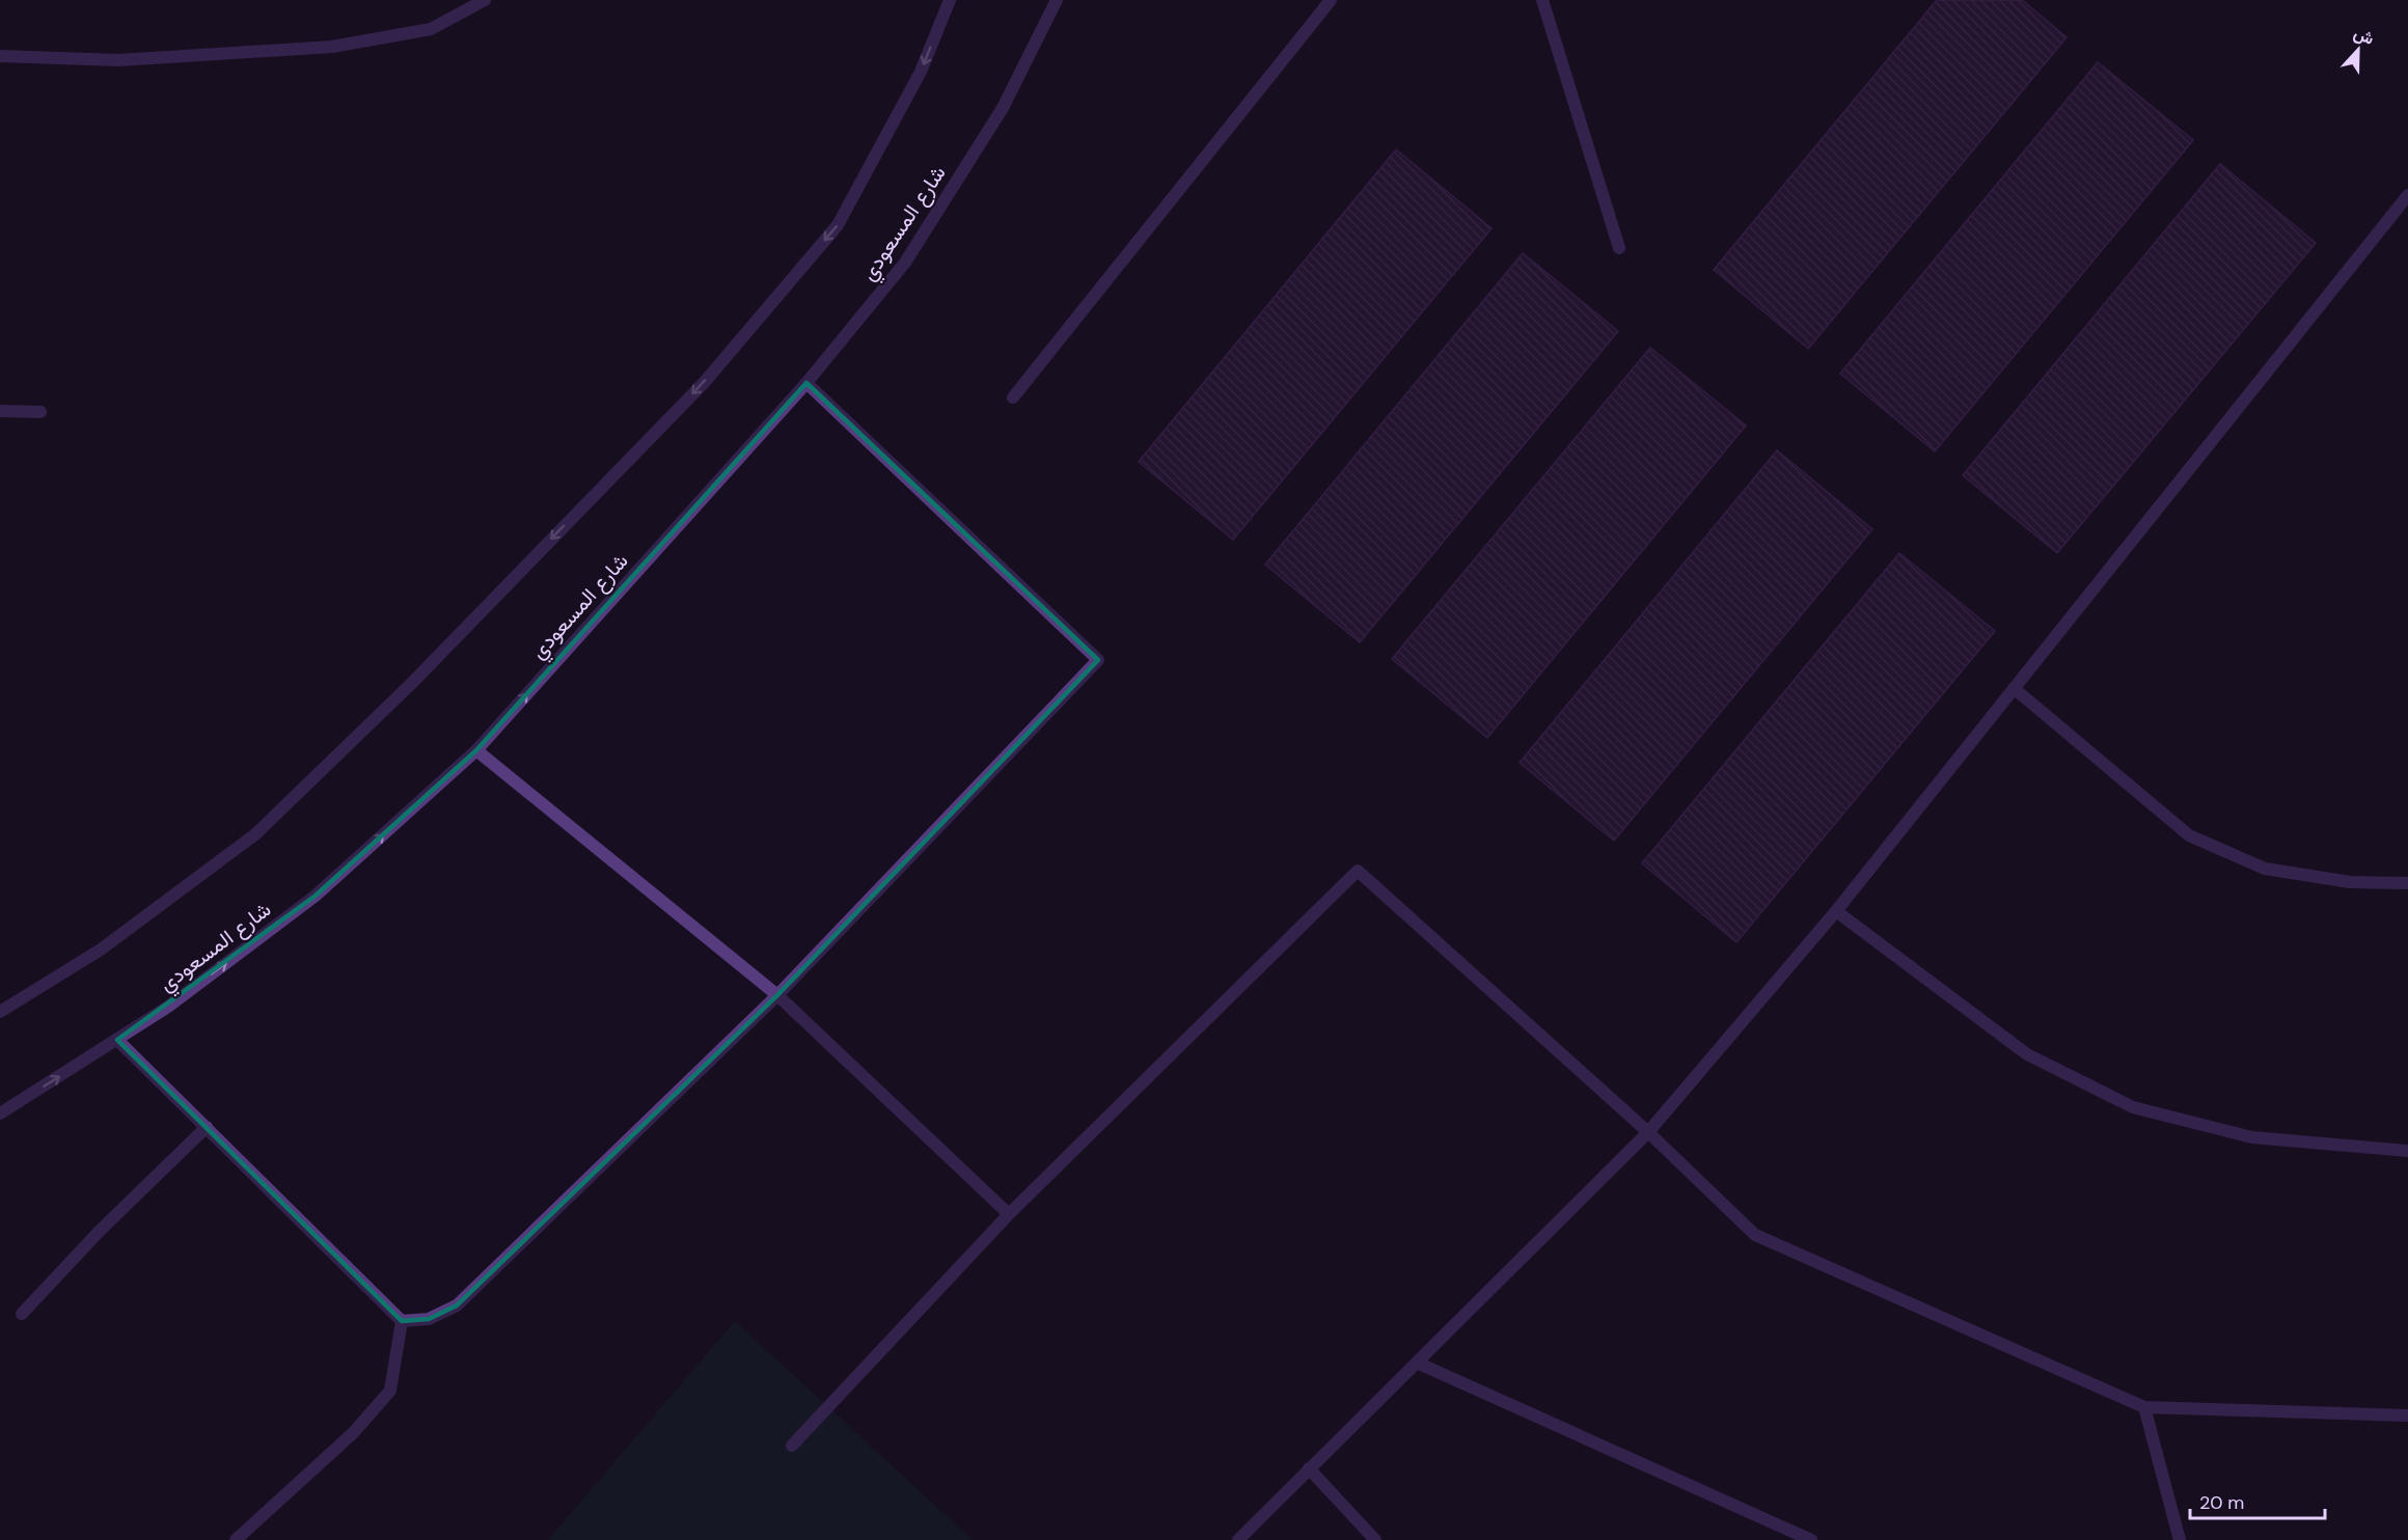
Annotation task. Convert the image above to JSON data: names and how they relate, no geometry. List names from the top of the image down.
{
  "streets": {
    "street": ["شارع المسعودي"]
  },
  "scale_bar": "20 m",
  "north": "top"
}
